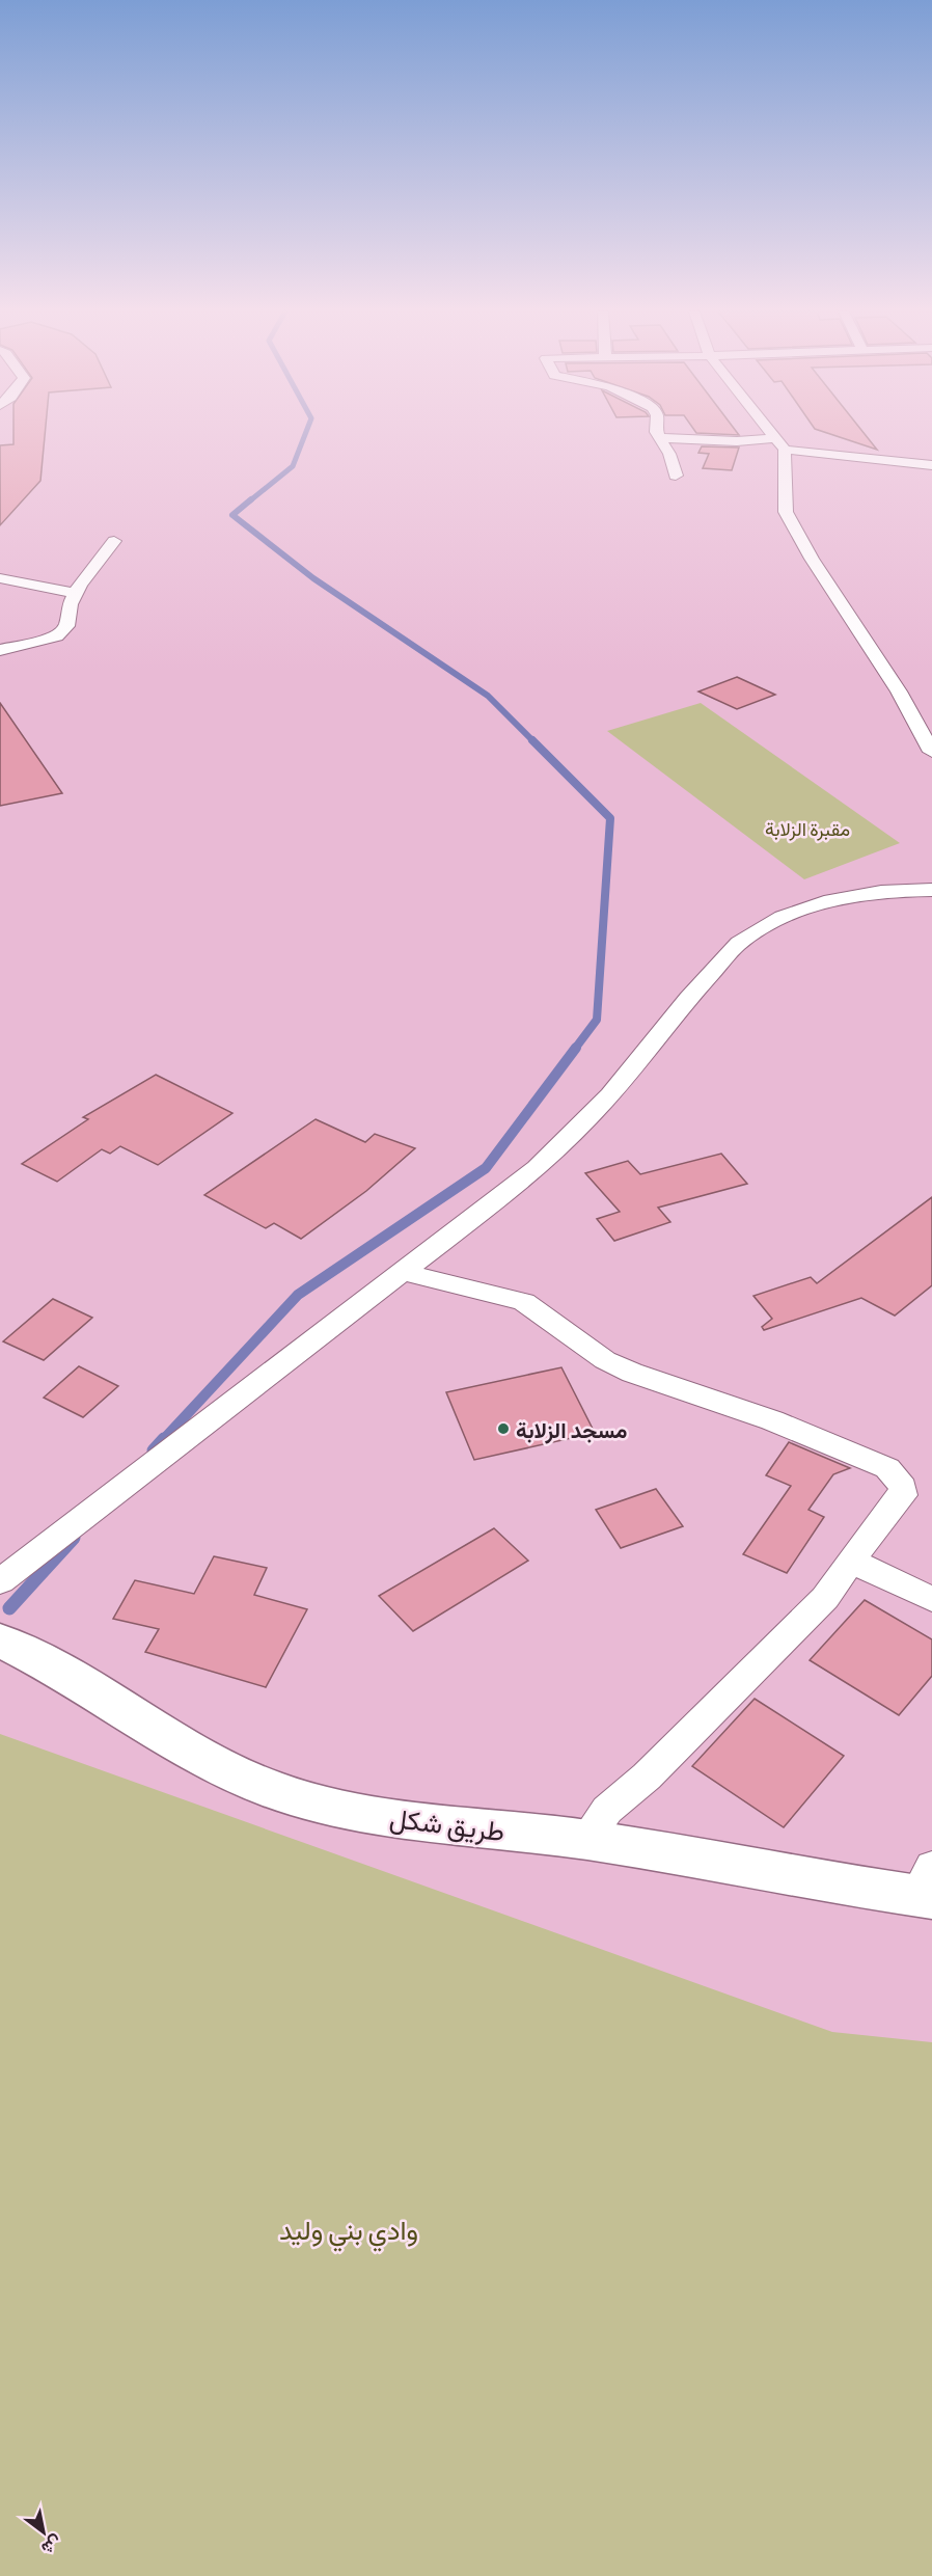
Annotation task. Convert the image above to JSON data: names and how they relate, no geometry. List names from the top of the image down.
{
  "streets": {
    "main road": ["طريق شكل"]
  },
  "parks": ["مقبرة الزلابة", "وادي بني وليد"],
  "places": ["مسجد الزلابة"],
  "north": "bottom right"
}
